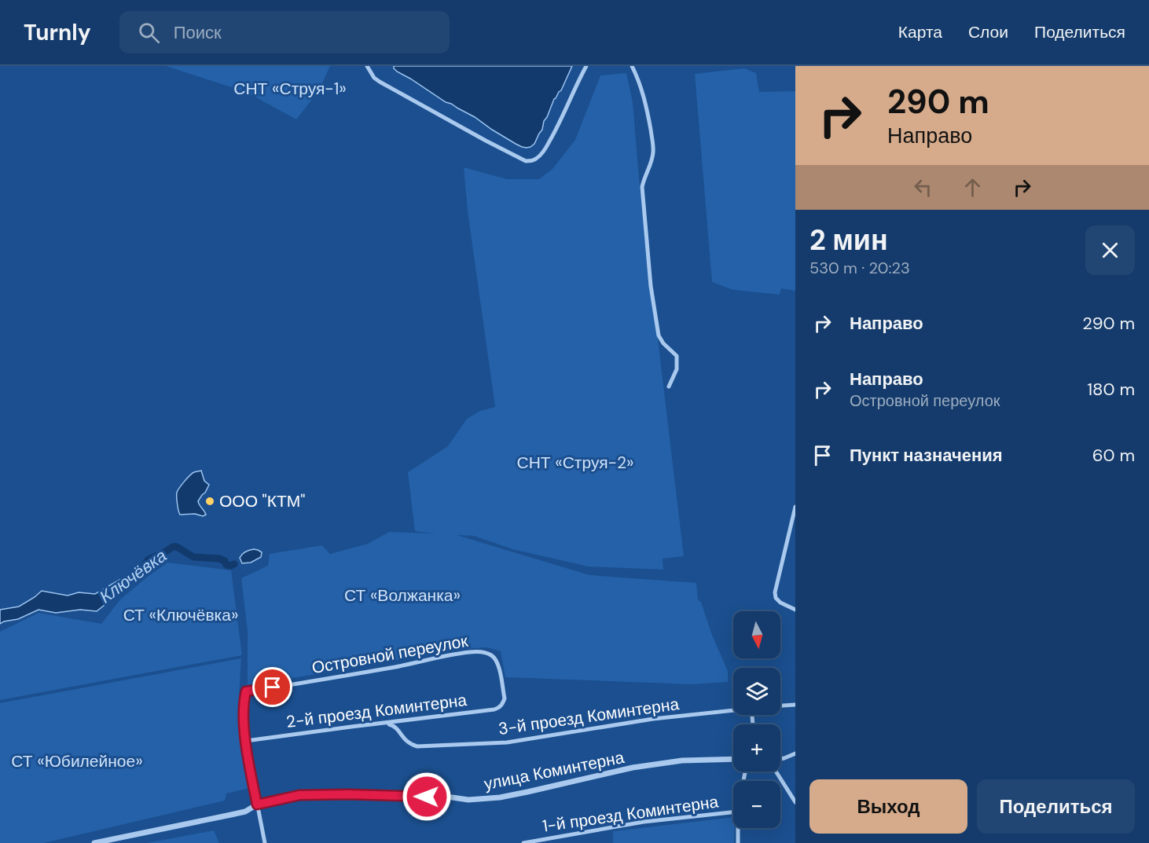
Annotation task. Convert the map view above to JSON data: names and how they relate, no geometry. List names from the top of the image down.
{
  "streets": {
    "street": [
      "Островной переулок",
      "2-й проезд Коминтерна",
      "3-й проезд Коминтерна",
      "улица Коминтерна",
      "1-й проезд Коминтерна"
    ]
  },
  "crossings": [
    ["Островной переулок", "2-й проезд Коминтерна"],
    ["2-й проезд Коминтерна", "3-й проезд Коминтерна"]
  ],
  "water": ["Ключёвка"],
  "parks": [
    "СНТ «Струя-1»",
    "СНТ «Струя-2»",
    "СТ «Волжанка»",
    "СТ «Ключёвка»",
    "СТ «Юбилейное»"
  ],
  "places": ["ООО \"КТМ\""],
  "north": "bottom",
  "page": {
    "header": "Turnly",
    "search": "Поиск",
    "nav": ["Карта", "Слои", "Поделиться"],
    "turn": ["290 m", "Направо"],
    "heading": ["2 мин", "530 m · 20:23"],
    "list": [
      {
        "name": "Направо",
        "value": "290 m"
      },
      {
        "name": "Направо",
        "note": "Островной переулок",
        "value": "180 m"
      },
      {
        "name": "Пункт назначения",
        "value": "60 m"
      }
    ],
    "map_buttons": ["+", "−"],
    "buttons": ["Выход", "Поделиться"]
  }
}
